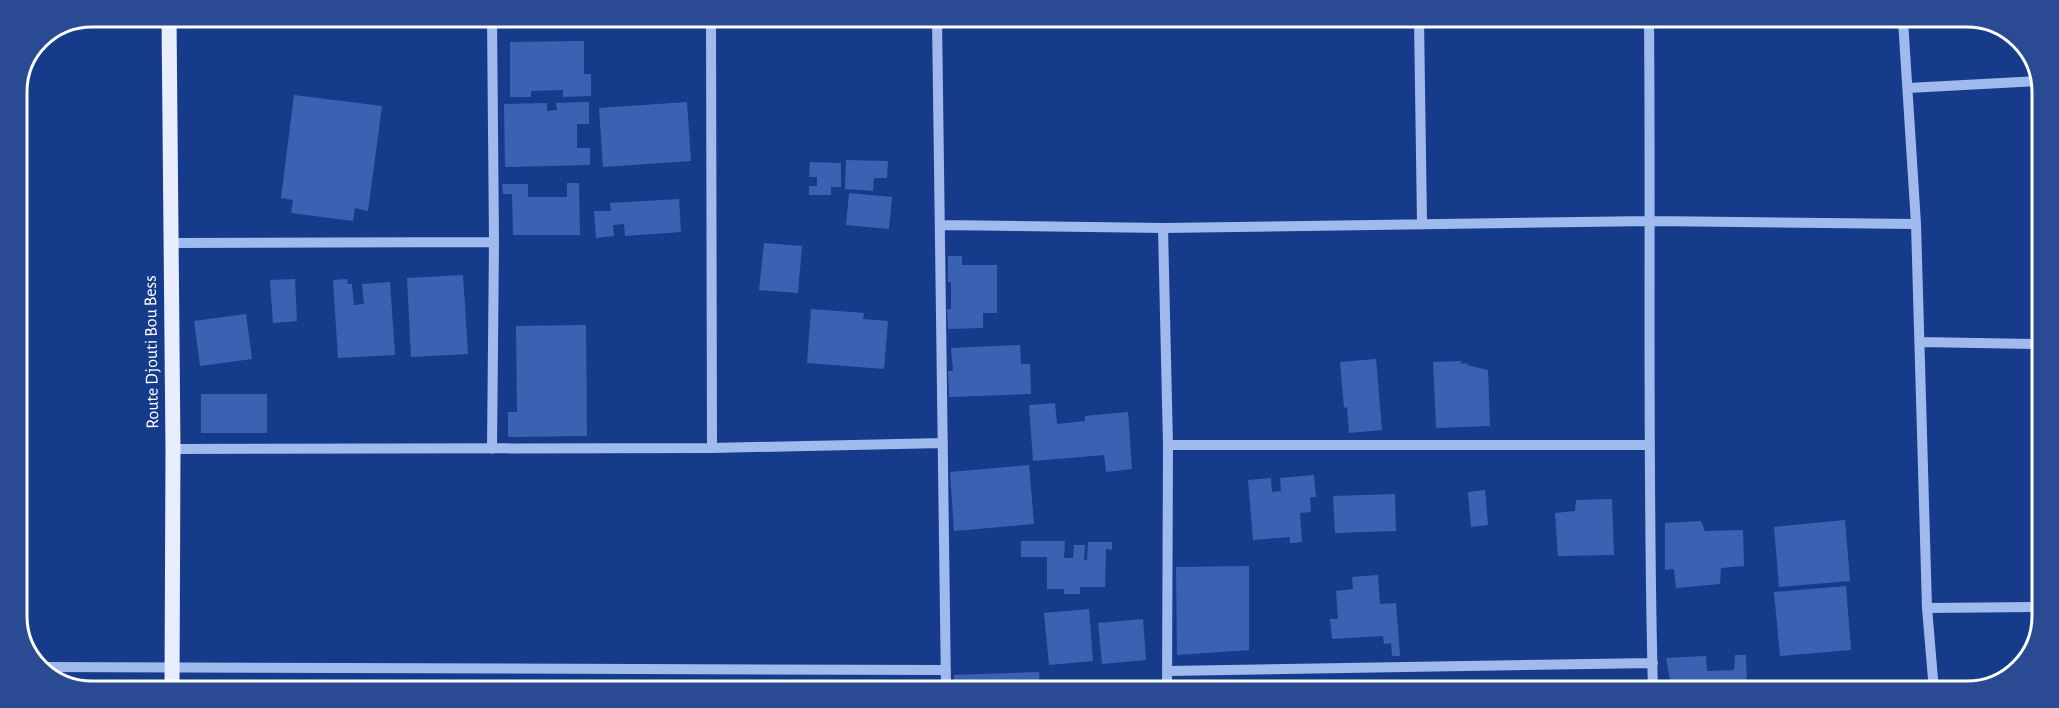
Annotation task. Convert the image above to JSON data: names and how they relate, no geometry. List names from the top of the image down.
{
  "streets": {
    "main road": ["Route Djouti Bou Bess"]
  }
}
